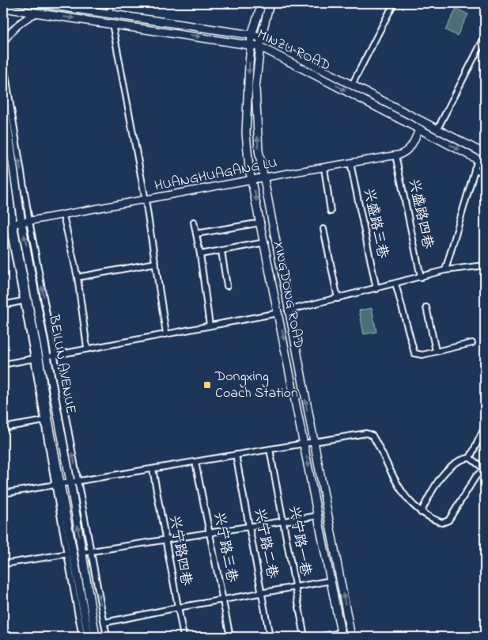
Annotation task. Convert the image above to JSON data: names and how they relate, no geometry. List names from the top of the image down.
{
  "streets": {
    "main road": ["MINZU ROAD", "XINGDONG ROAD", "BEILUN AVENUE"],
    "street": [
      "HUANGHUAGANG LU",
      "兴盛路四巷",
      "兴盛路三巷",
      "兴宁路一巷",
      "兴宁路二巷",
      "兴宁路三巷",
      "兴宁路四巷"
    ]
  },
  "crossings": [
    ["MINZU ROAD", "HUANGHUAGANG LU"],
    ["MINZU ROAD", "XINGDONG ROAD"],
    ["HUANGHUAGANG LU", "兴盛路四巷"],
    ["HUANGHUAGANG LU", "兴盛路三巷"],
    ["HUANGHUAGANG LU", "XINGDONG ROAD"],
    ["HUANGHUAGANG LU", "BEILUN AVENUE"]
  ],
  "places": {
    "transit": ["Dongxing Coach Station"]
  }
}
